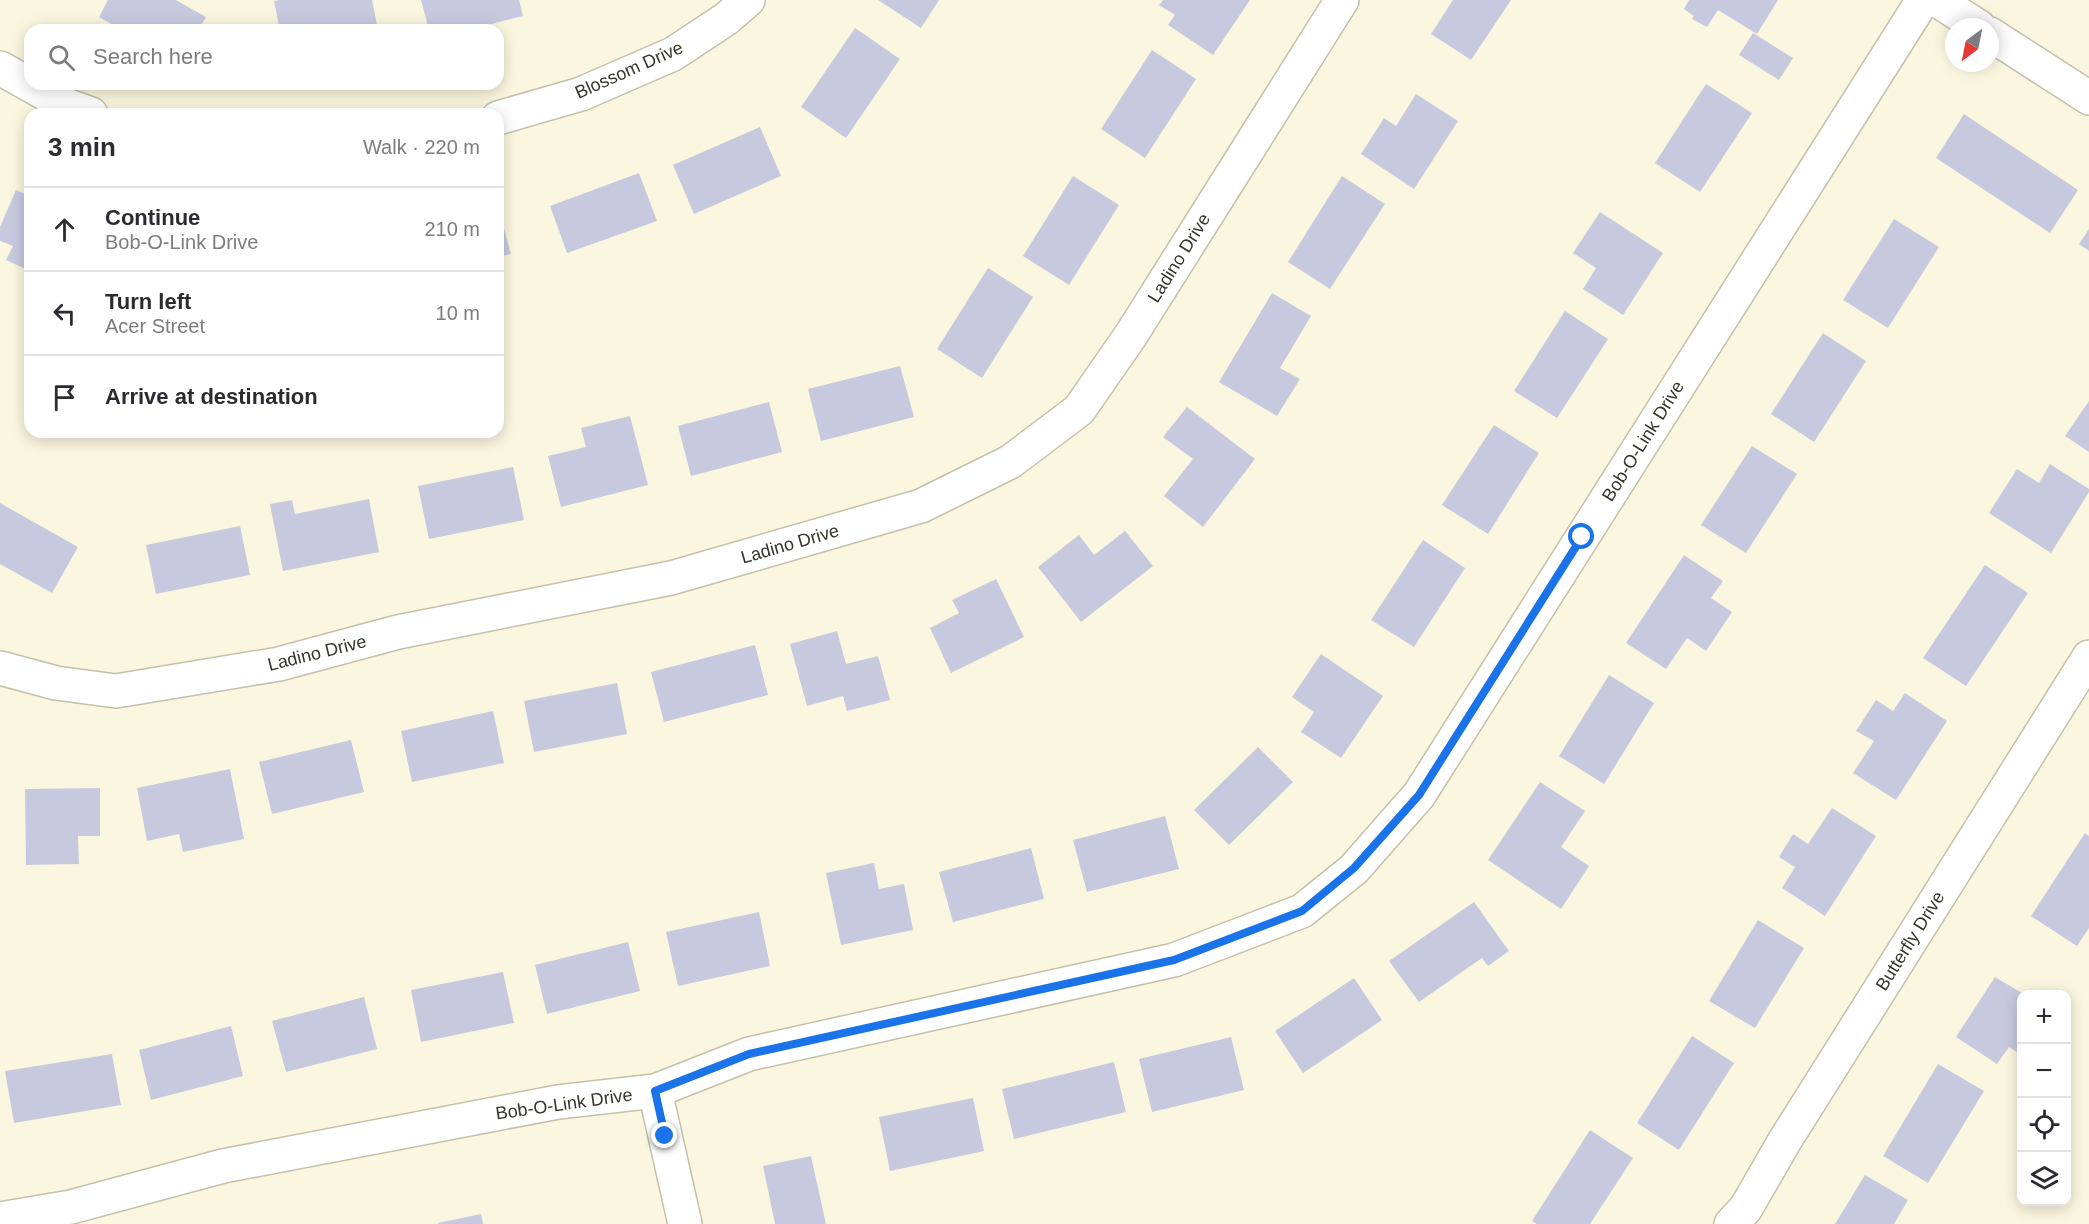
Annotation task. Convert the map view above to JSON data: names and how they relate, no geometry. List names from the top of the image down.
{
  "streets": {
    "street": [
      "Blossom Drive",
      "Ladino Drive",
      "Bob-O-Link Drive",
      "Butterfly Drive"
    ]
  },
  "north": "bottom left",
  "page": {
    "search": "Search here",
    "heading": ["3 min", "Walk · 220 m"],
    "list": [
      ["Continue", "Bob-O-Link Drive", "210 m"],
      ["Turn left", "Acer Street", "10 m"],
      "Arrive at destination"
    ],
    "map_buttons": ["+", "−"]
  }
}
